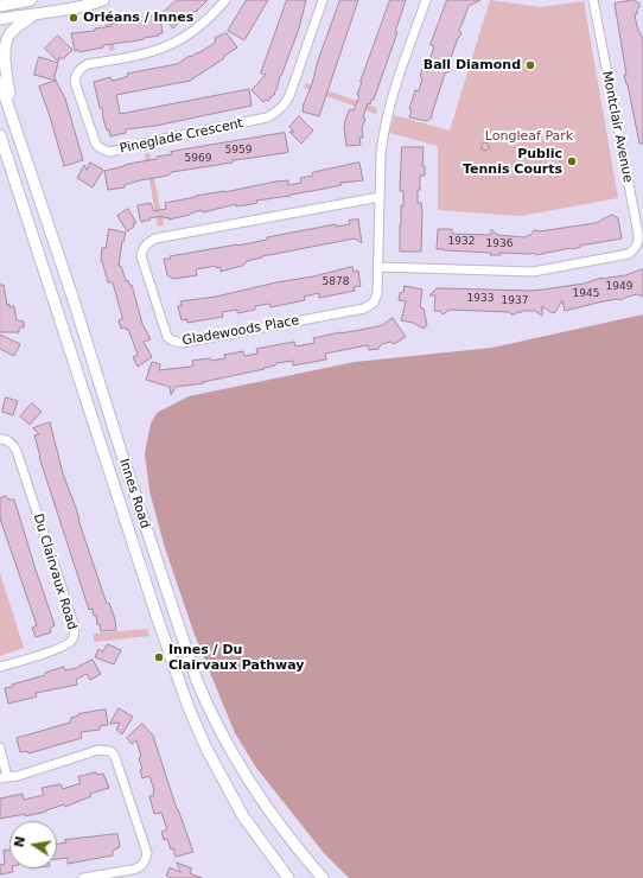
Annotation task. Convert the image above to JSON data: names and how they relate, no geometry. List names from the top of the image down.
{
  "streets": {
    "main road": ["Innes Road"],
    "street": [
      "Montclair Avenue",
      "Pineglade Crescent",
      "Gladewoods Place",
      "Du Clairvaux Road"
    ]
  },
  "crossings": [
    ["Montclair Avenue", "Gladewoods Place"]
  ],
  "parks": ["Longleaf Park"],
  "places": [
    "Orléans / Innes",
    "Ball Diamond",
    "Public Tennis Courts",
    "Innes / Du Clairvaux Pathway"
  ],
  "house_numbers": [
    "5959",
    "5969",
    "1932",
    "1936",
    "5878",
    "1949",
    "1945",
    "1933",
    "1937"
  ],
  "north": "left"
}
